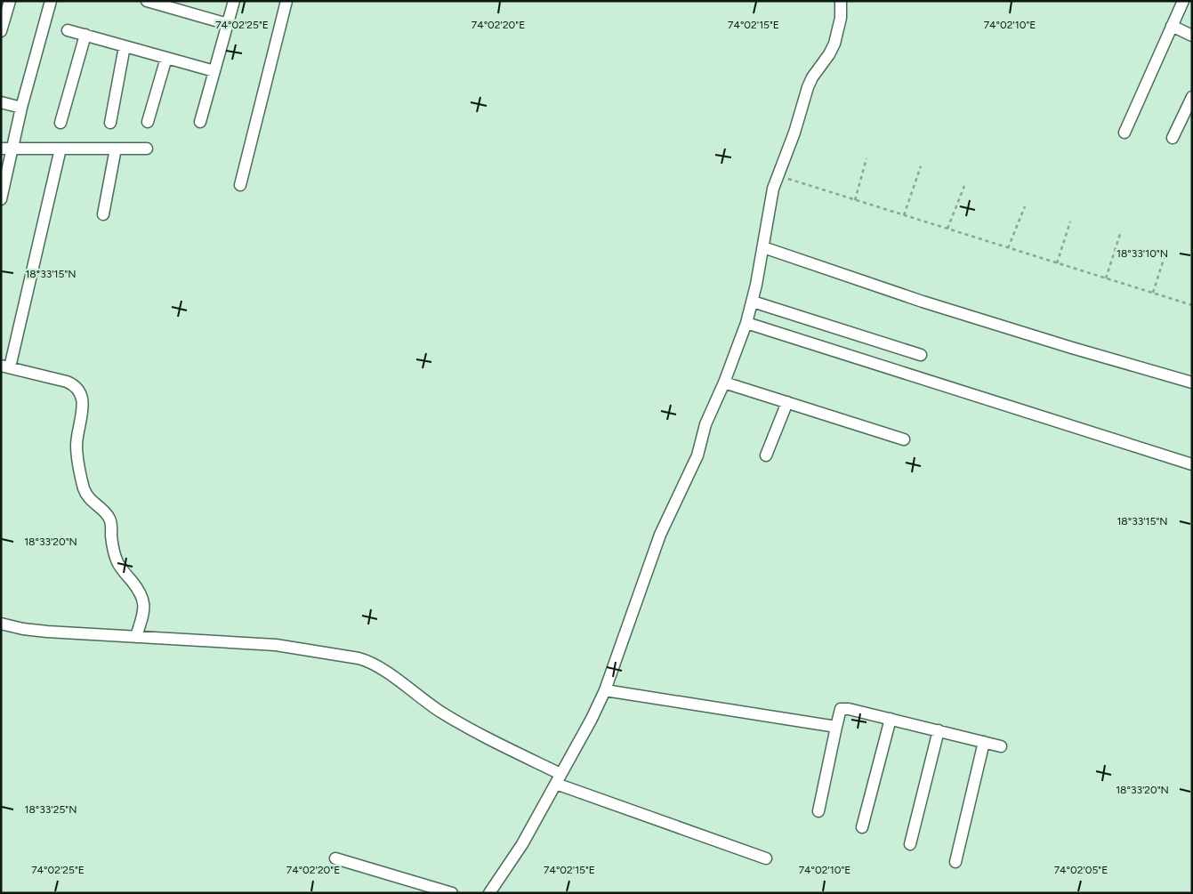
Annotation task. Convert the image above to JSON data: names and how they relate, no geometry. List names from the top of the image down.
{
  "coordinates": [
    "74°02'25\"E",
    "74°02'20\"E",
    "74°02'15\"E",
    "74°02'10\"E",
    "18°33'10\"N",
    "18°33'15\"N",
    "18°33'20\"N",
    "18°33'25\"N",
    "74°02'05\"E"
  ]
}
